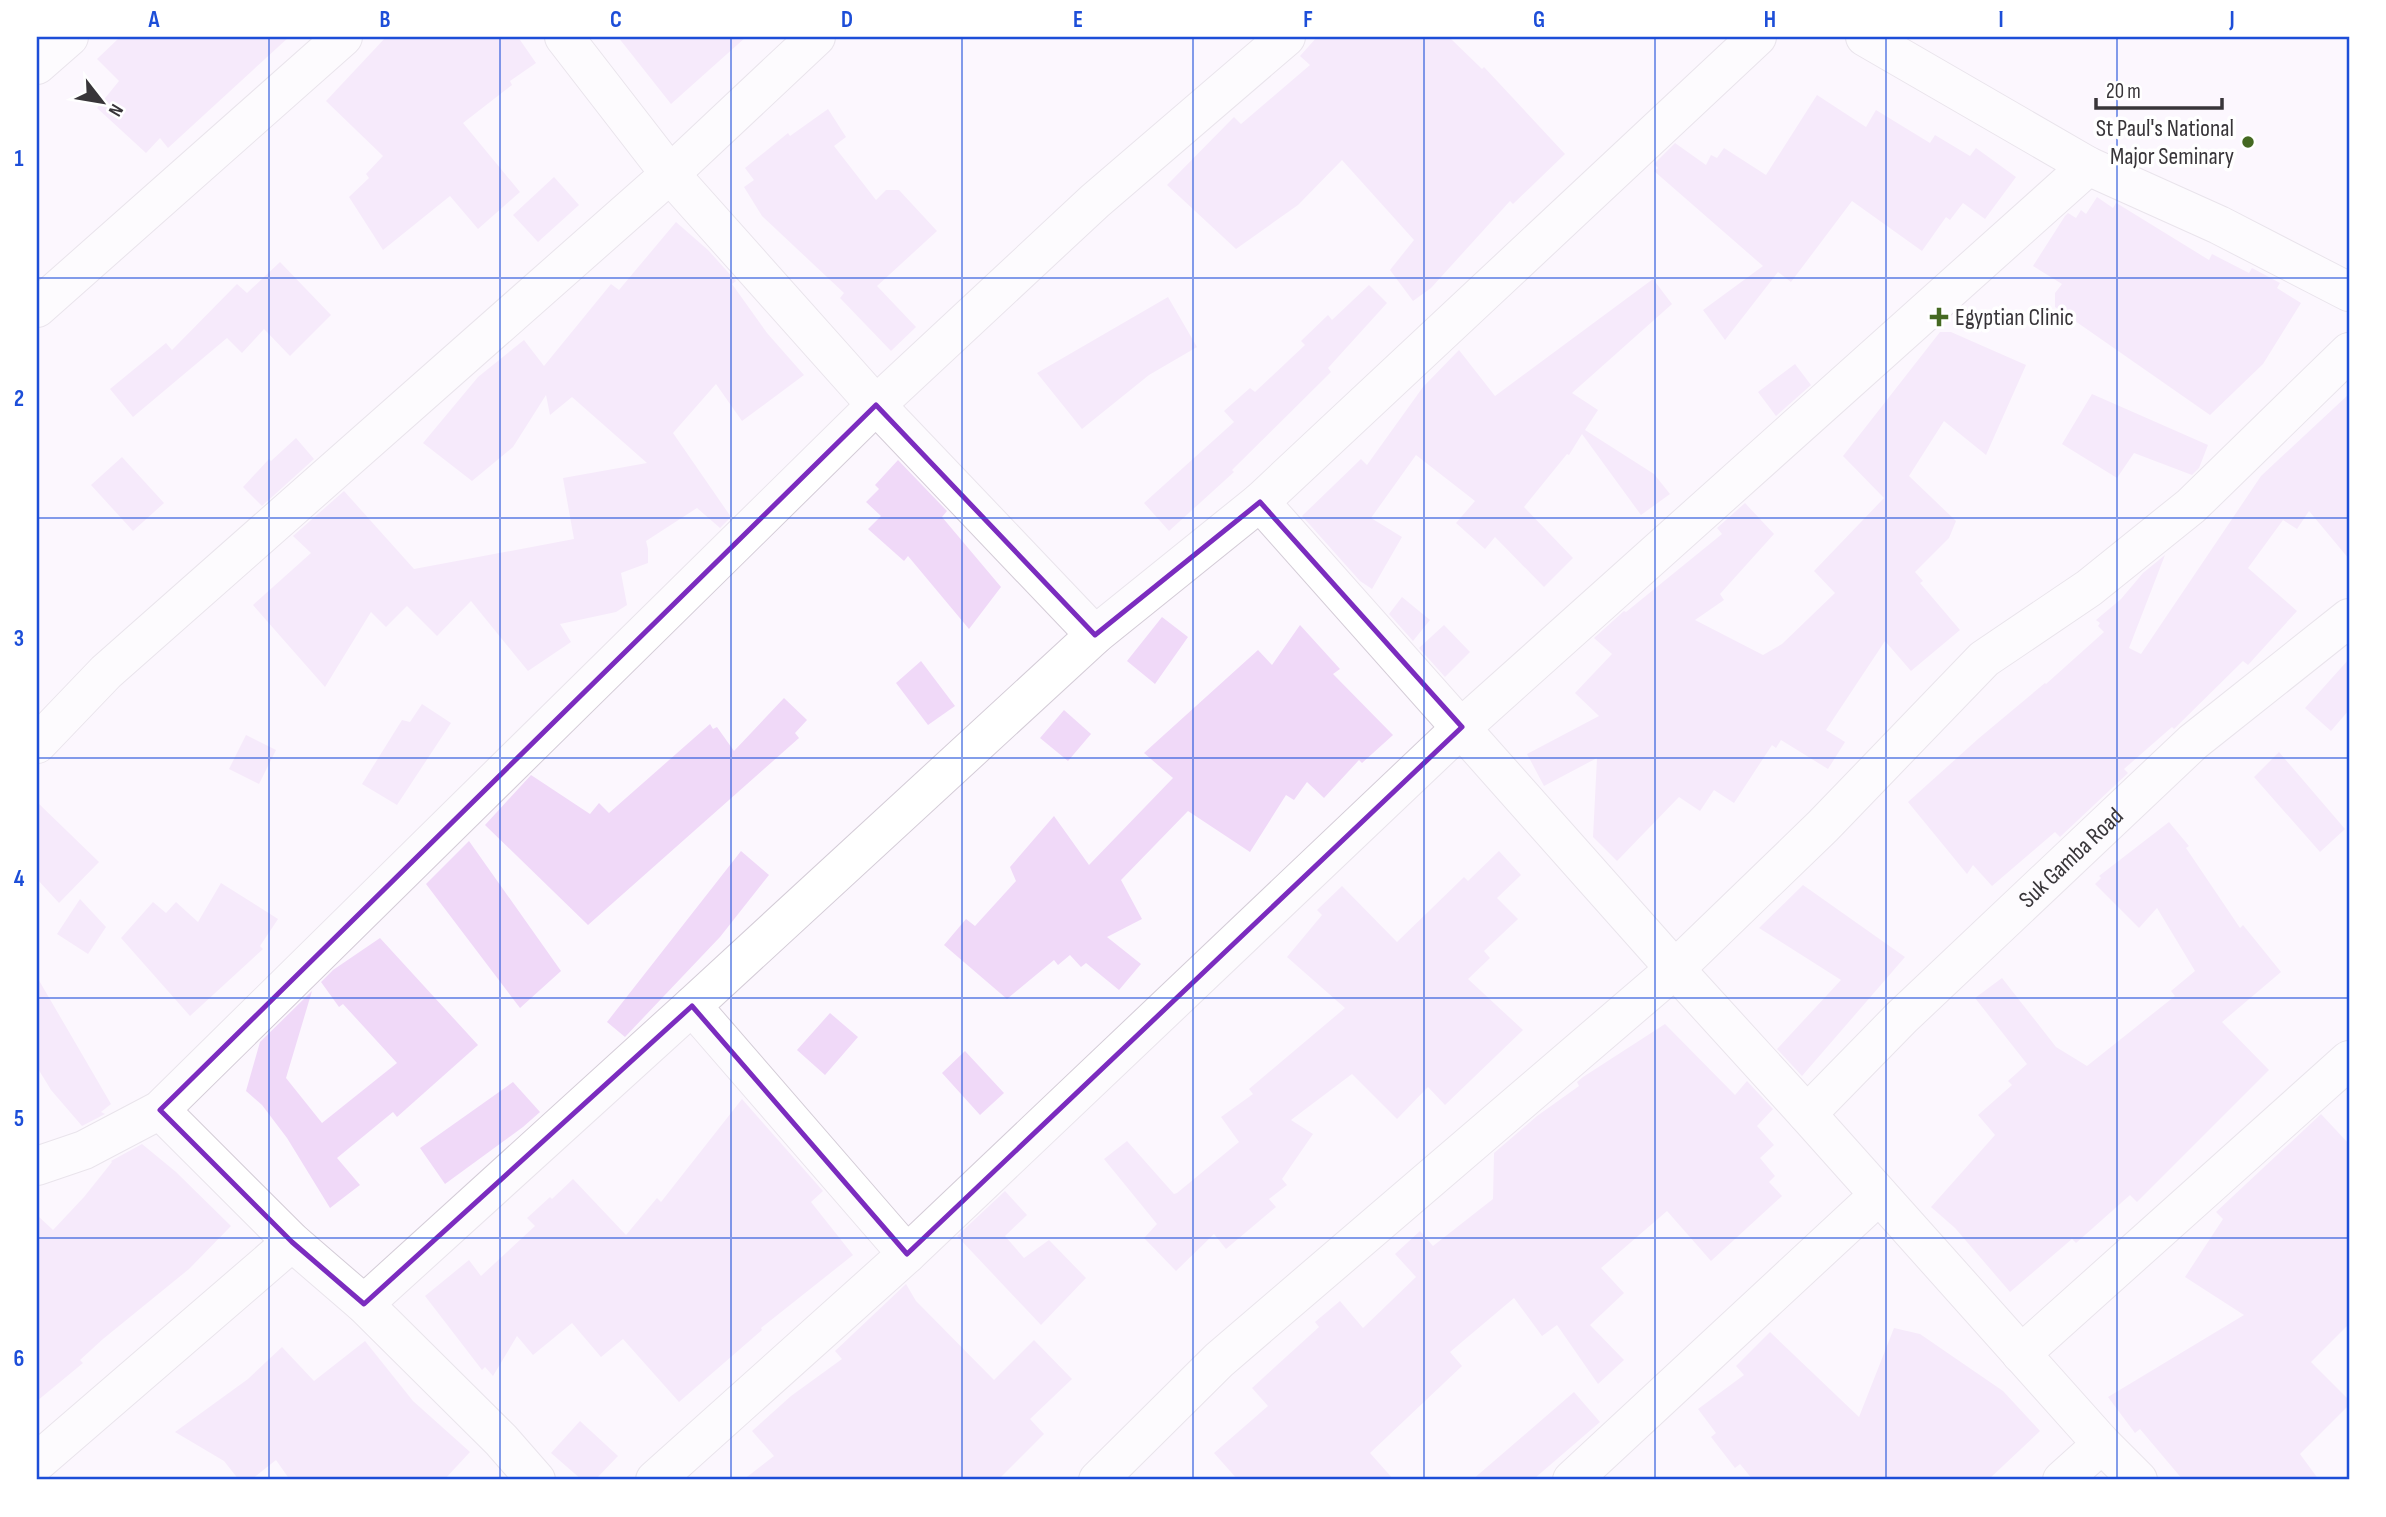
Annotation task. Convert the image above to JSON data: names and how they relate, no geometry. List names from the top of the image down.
{
  "streets": {
    "street": ["Suk Gamba Road"]
  },
  "places": {
    "other": ["St Paul's National Major Seminary"],
    "health": ["Egyptian Clinic"]
  },
  "scale_bar": "20 m",
  "north": "bottom right",
  "grid": {
    "columns": [
      "A",
      "B",
      "C",
      "D",
      "E",
      "F",
      "G",
      "H",
      "I",
      "J"
    ],
    "rows": [
      "1",
      "2",
      "3",
      "4",
      "5",
      "6"
    ]
  }
}
